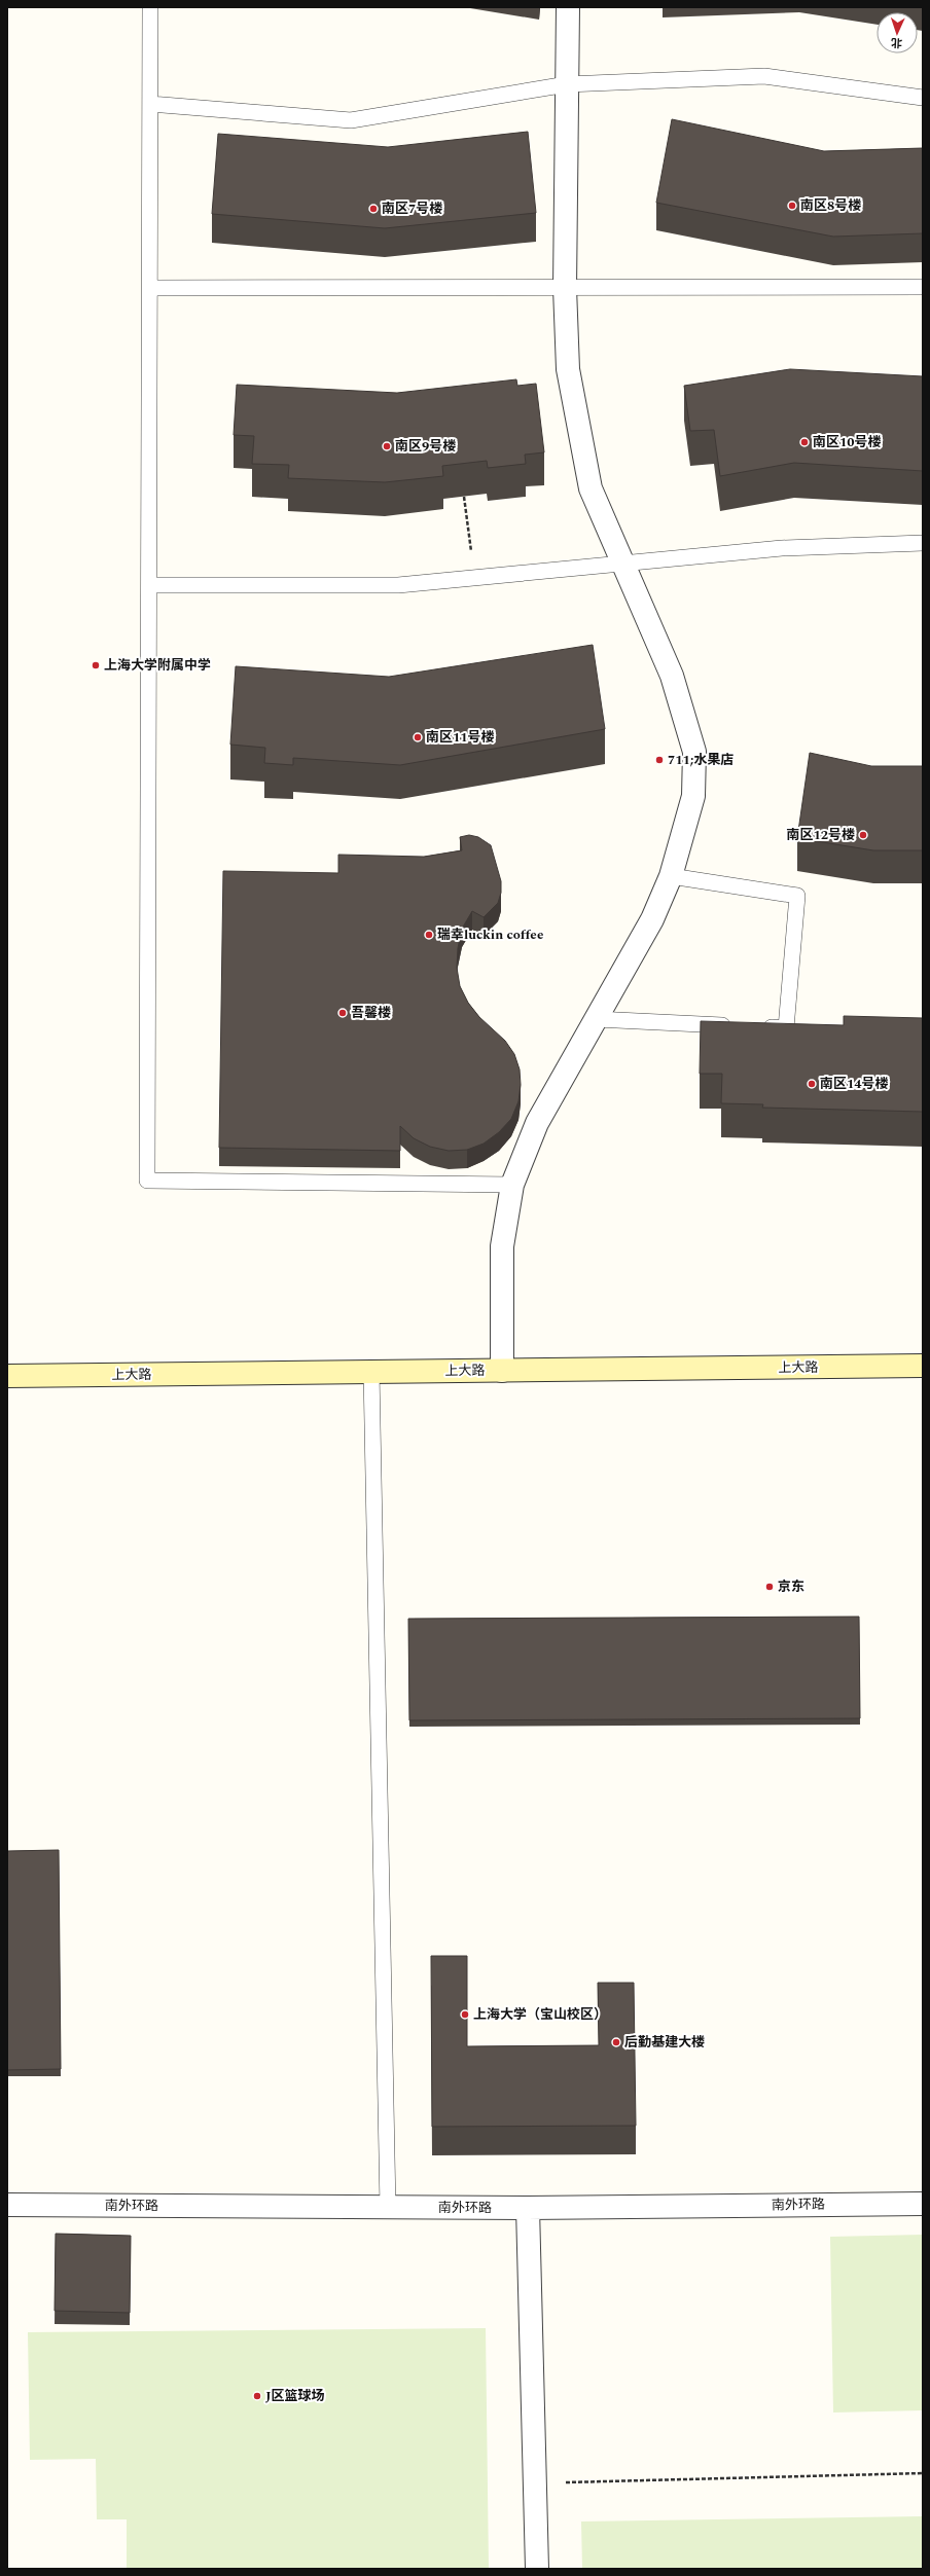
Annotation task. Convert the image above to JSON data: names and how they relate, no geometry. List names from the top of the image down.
{
  "streets": {
    "street": ["上大路", "南外环路"]
  },
  "places": [
    "南区8号楼",
    "南区7号楼",
    "南区10号楼",
    "南区9号楼",
    "上海大学附属中学",
    "南区11号楼",
    "711;水果店",
    "南区12号楼",
    "瑞幸luckin coffee",
    "吾馨楼",
    "南区14号楼",
    "京东",
    "上海大学（宝山校区）",
    "后勤基建大楼",
    "J区篮球场"
  ],
  "north": "bottom"
}
